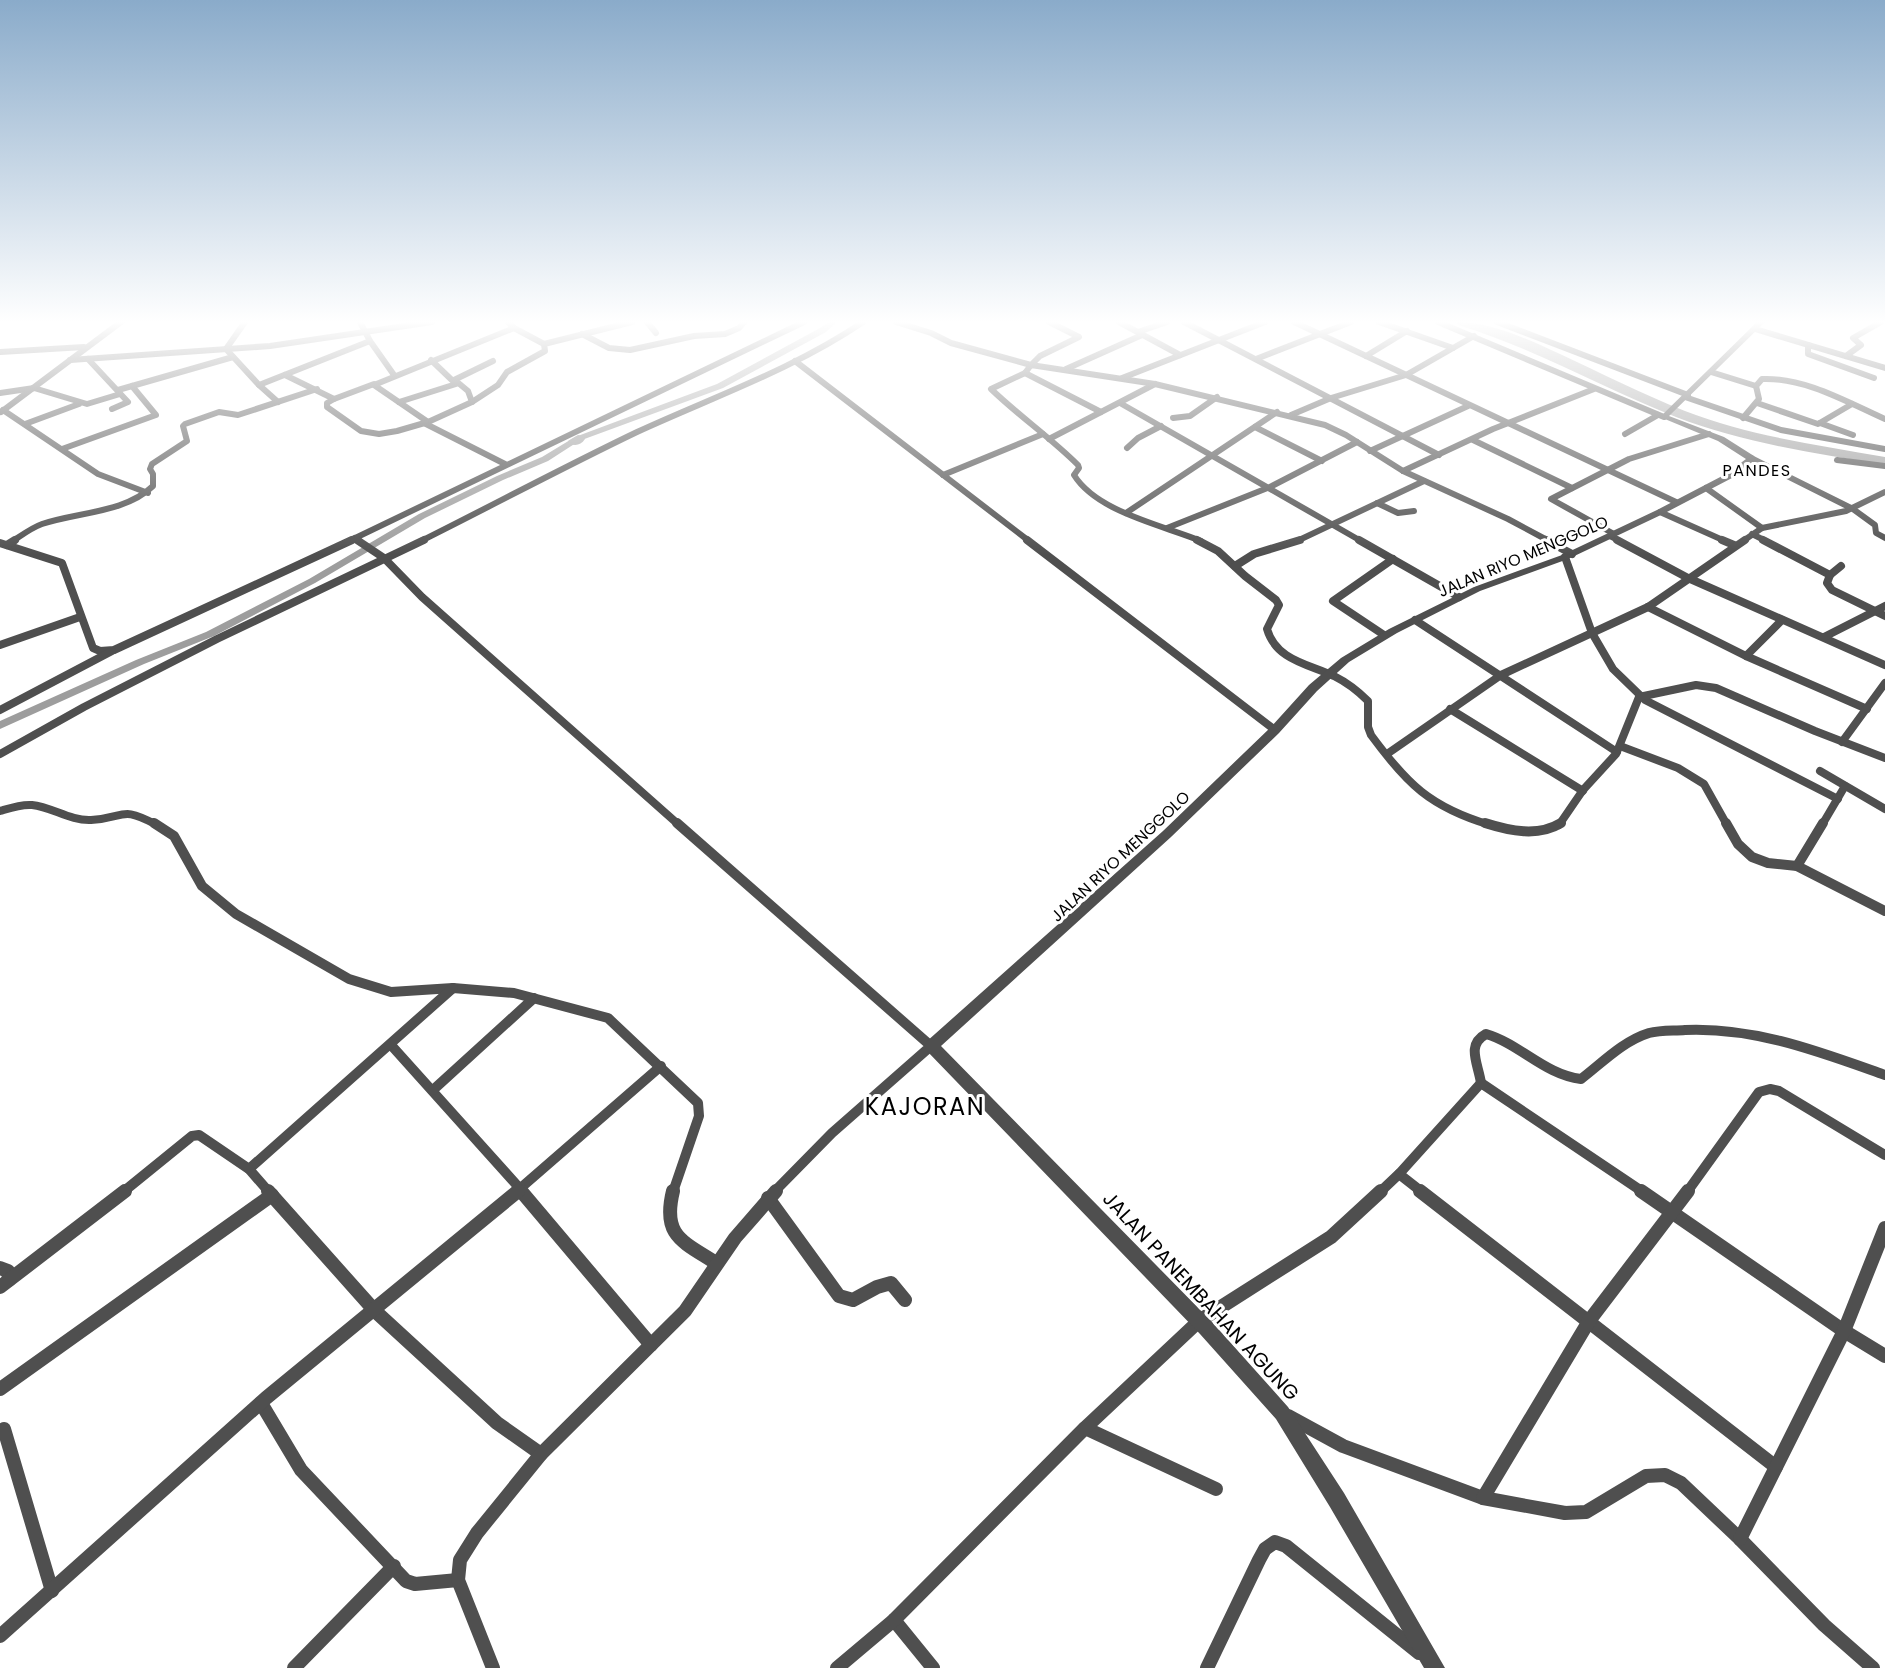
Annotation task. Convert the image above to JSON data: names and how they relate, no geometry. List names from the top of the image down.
{
  "streets": {
    "street": ["JALAN RIYO MENGGOLO", "JALAN PANEMBAHAN AGUNG"]
  },
  "crossings": [
    ["JALAN RIYO MENGGOLO", "JALAN PANEMBAHAN AGUNG"]
  ],
  "districts": ["PANDES", "KAJORAN"]
}
